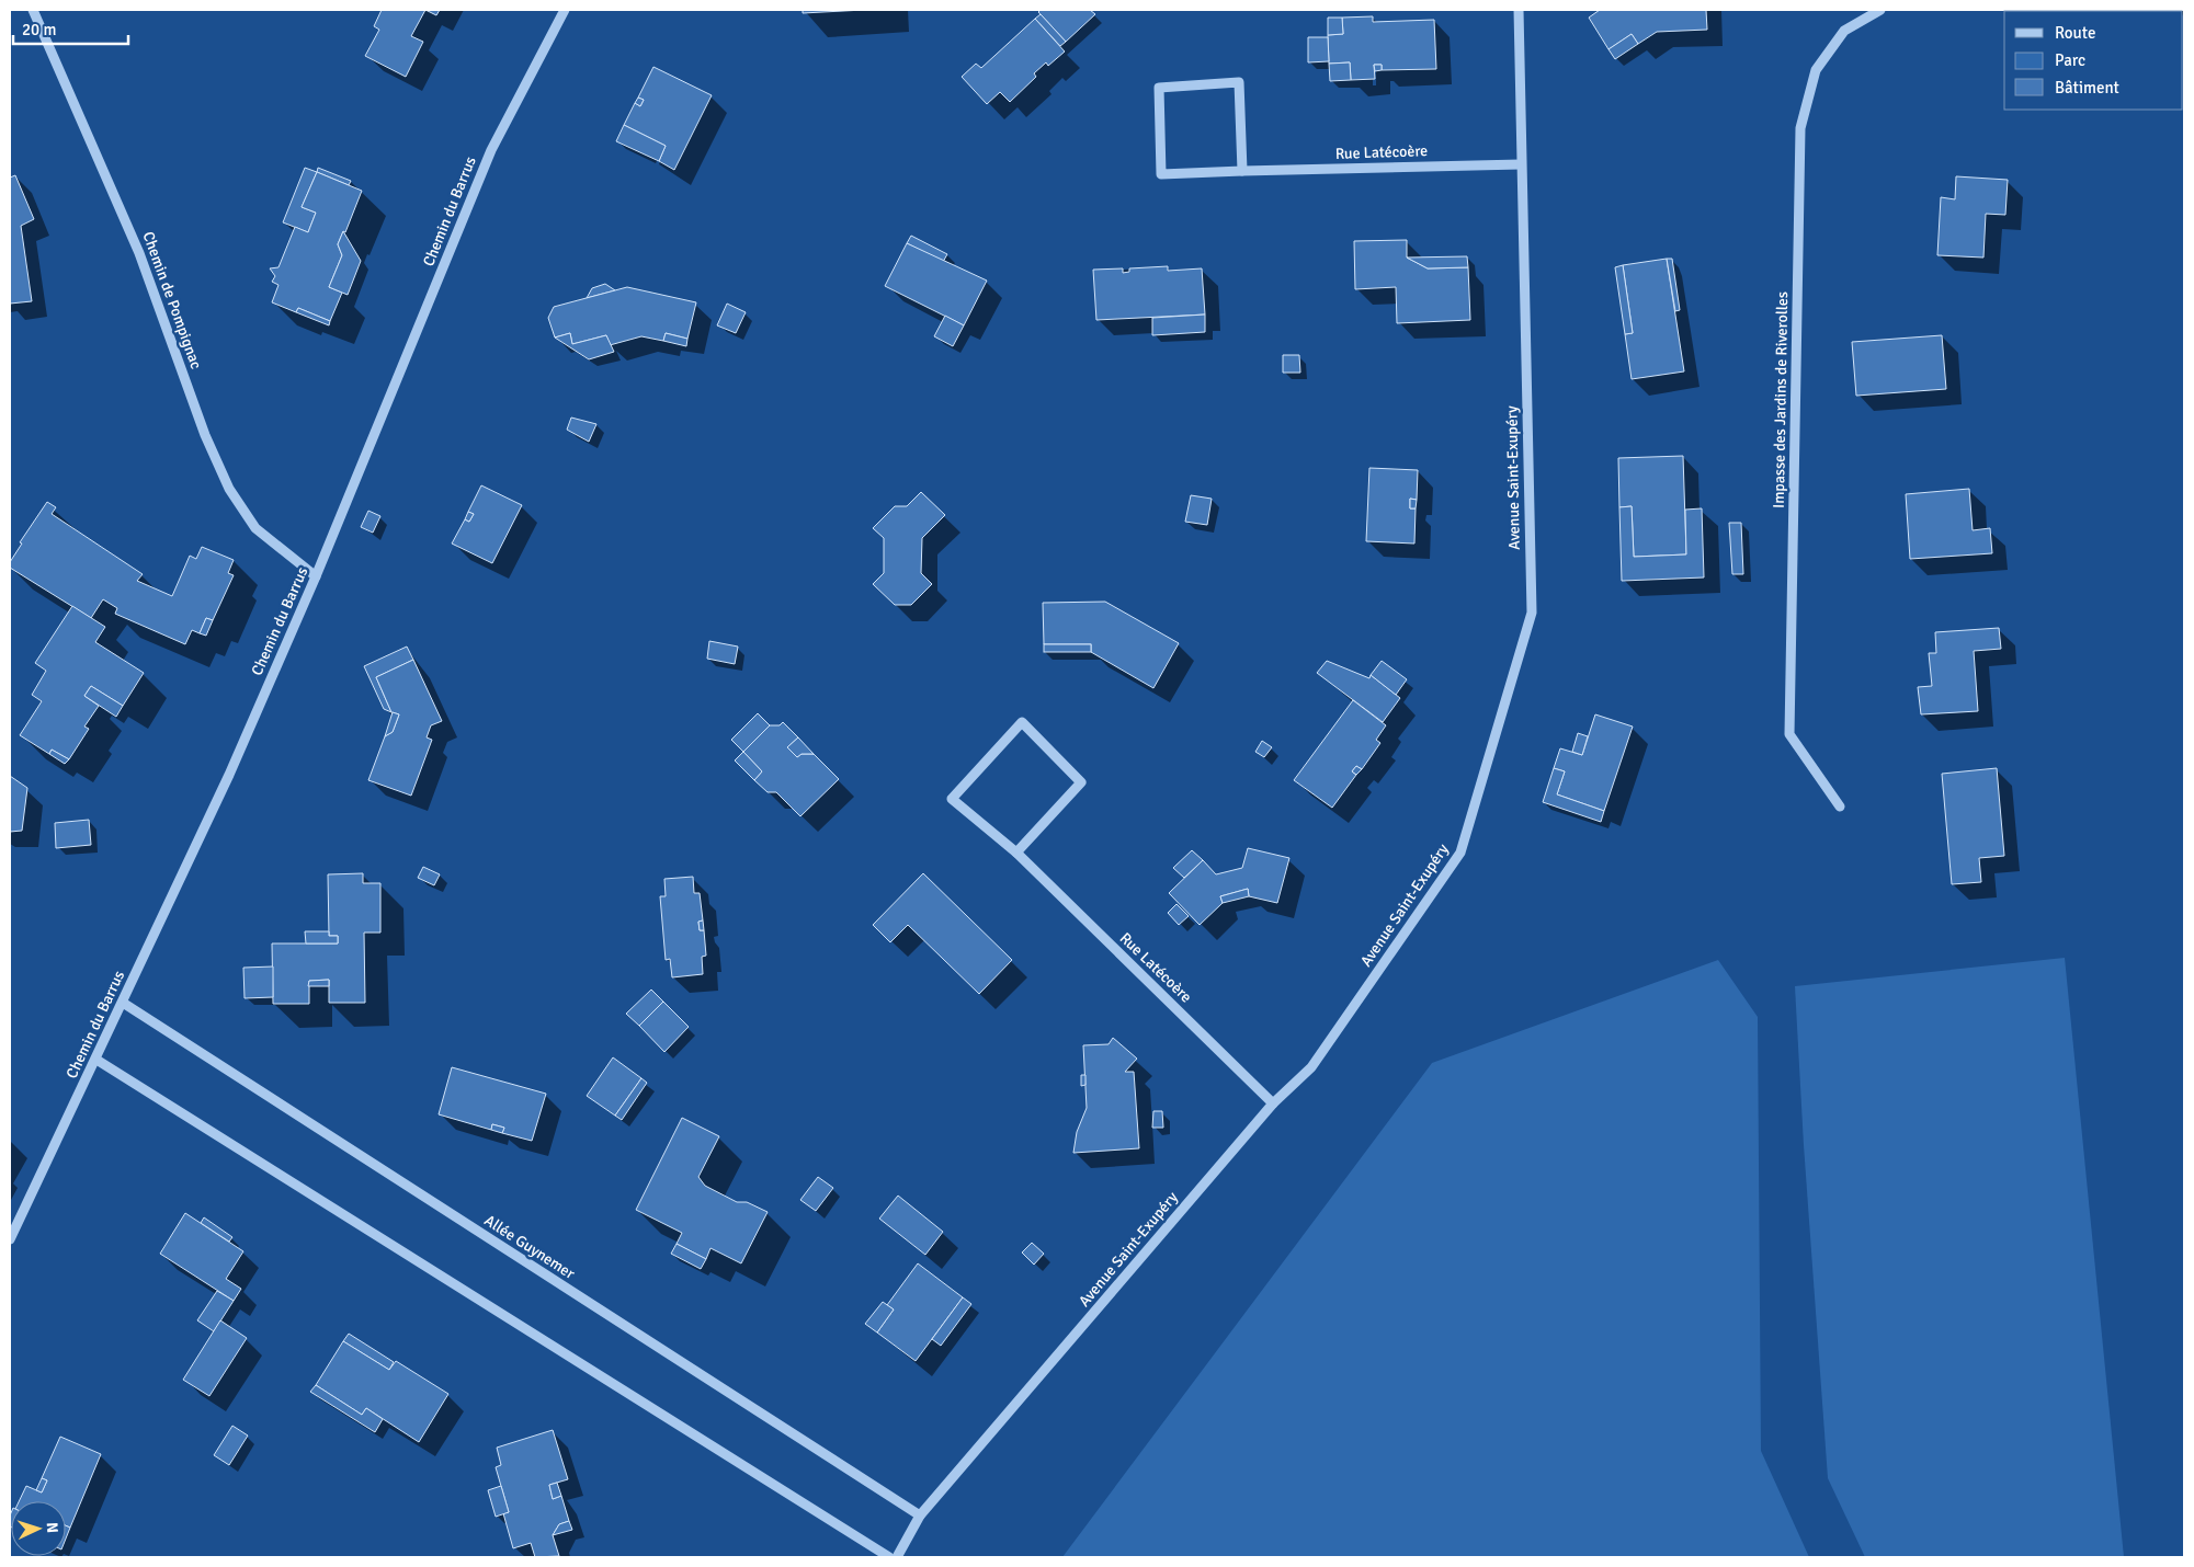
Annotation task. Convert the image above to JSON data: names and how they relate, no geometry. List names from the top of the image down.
{
  "streets": {
    "street": [
      "Rue Latécoère",
      "Chemin du Barrus",
      "Chemin de Pompignac",
      "Impasse des Jardins de Riverolles",
      "Avenue Saint-Exupéry",
      "Allée Guynemer"
    ]
  },
  "crossings": [
    ["Rue Latécoère", "Avenue Saint-Exupéry"],
    ["Chemin du Barrus", "Chemin de Pompignac"],
    ["Chemin du Barrus", "Allée Guynemer"],
    ["Avenue Saint-Exupéry", "Allée Guynemer"]
  ],
  "legend": ["Route", "Parc", "Bâtiment"],
  "scale_bar": "20 m",
  "north": "right"
}
